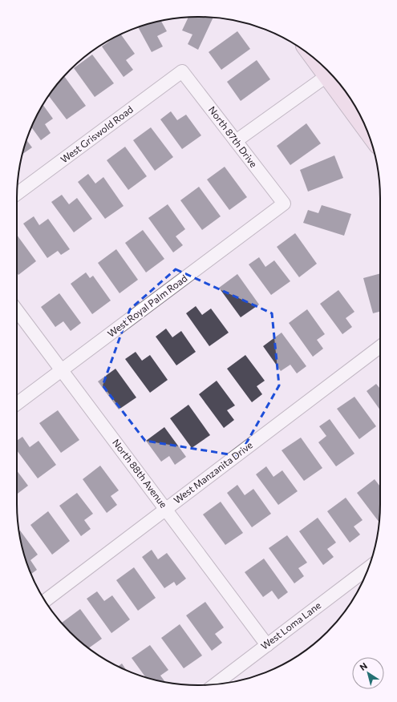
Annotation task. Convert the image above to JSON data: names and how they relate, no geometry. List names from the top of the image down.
{
  "streets": {
    "street": [
      "West Griswold Road",
      "North 87th Drive",
      "West Royal Palm Road",
      "West Manzanita Drive",
      "North 88th Avenue",
      "West Loma Lane"
    ]
  },
  "crossings": [
    ["West Griswold Road", "North 87th Drive"],
    ["North 87th Drive", "West Royal Palm Road"],
    ["West Royal Palm Road", "North 88th Avenue"],
    ["West Manzanita Drive", "North 88th Avenue"],
    ["North 88th Avenue", "West Loma Lane"]
  ],
  "north": "top left"
}
